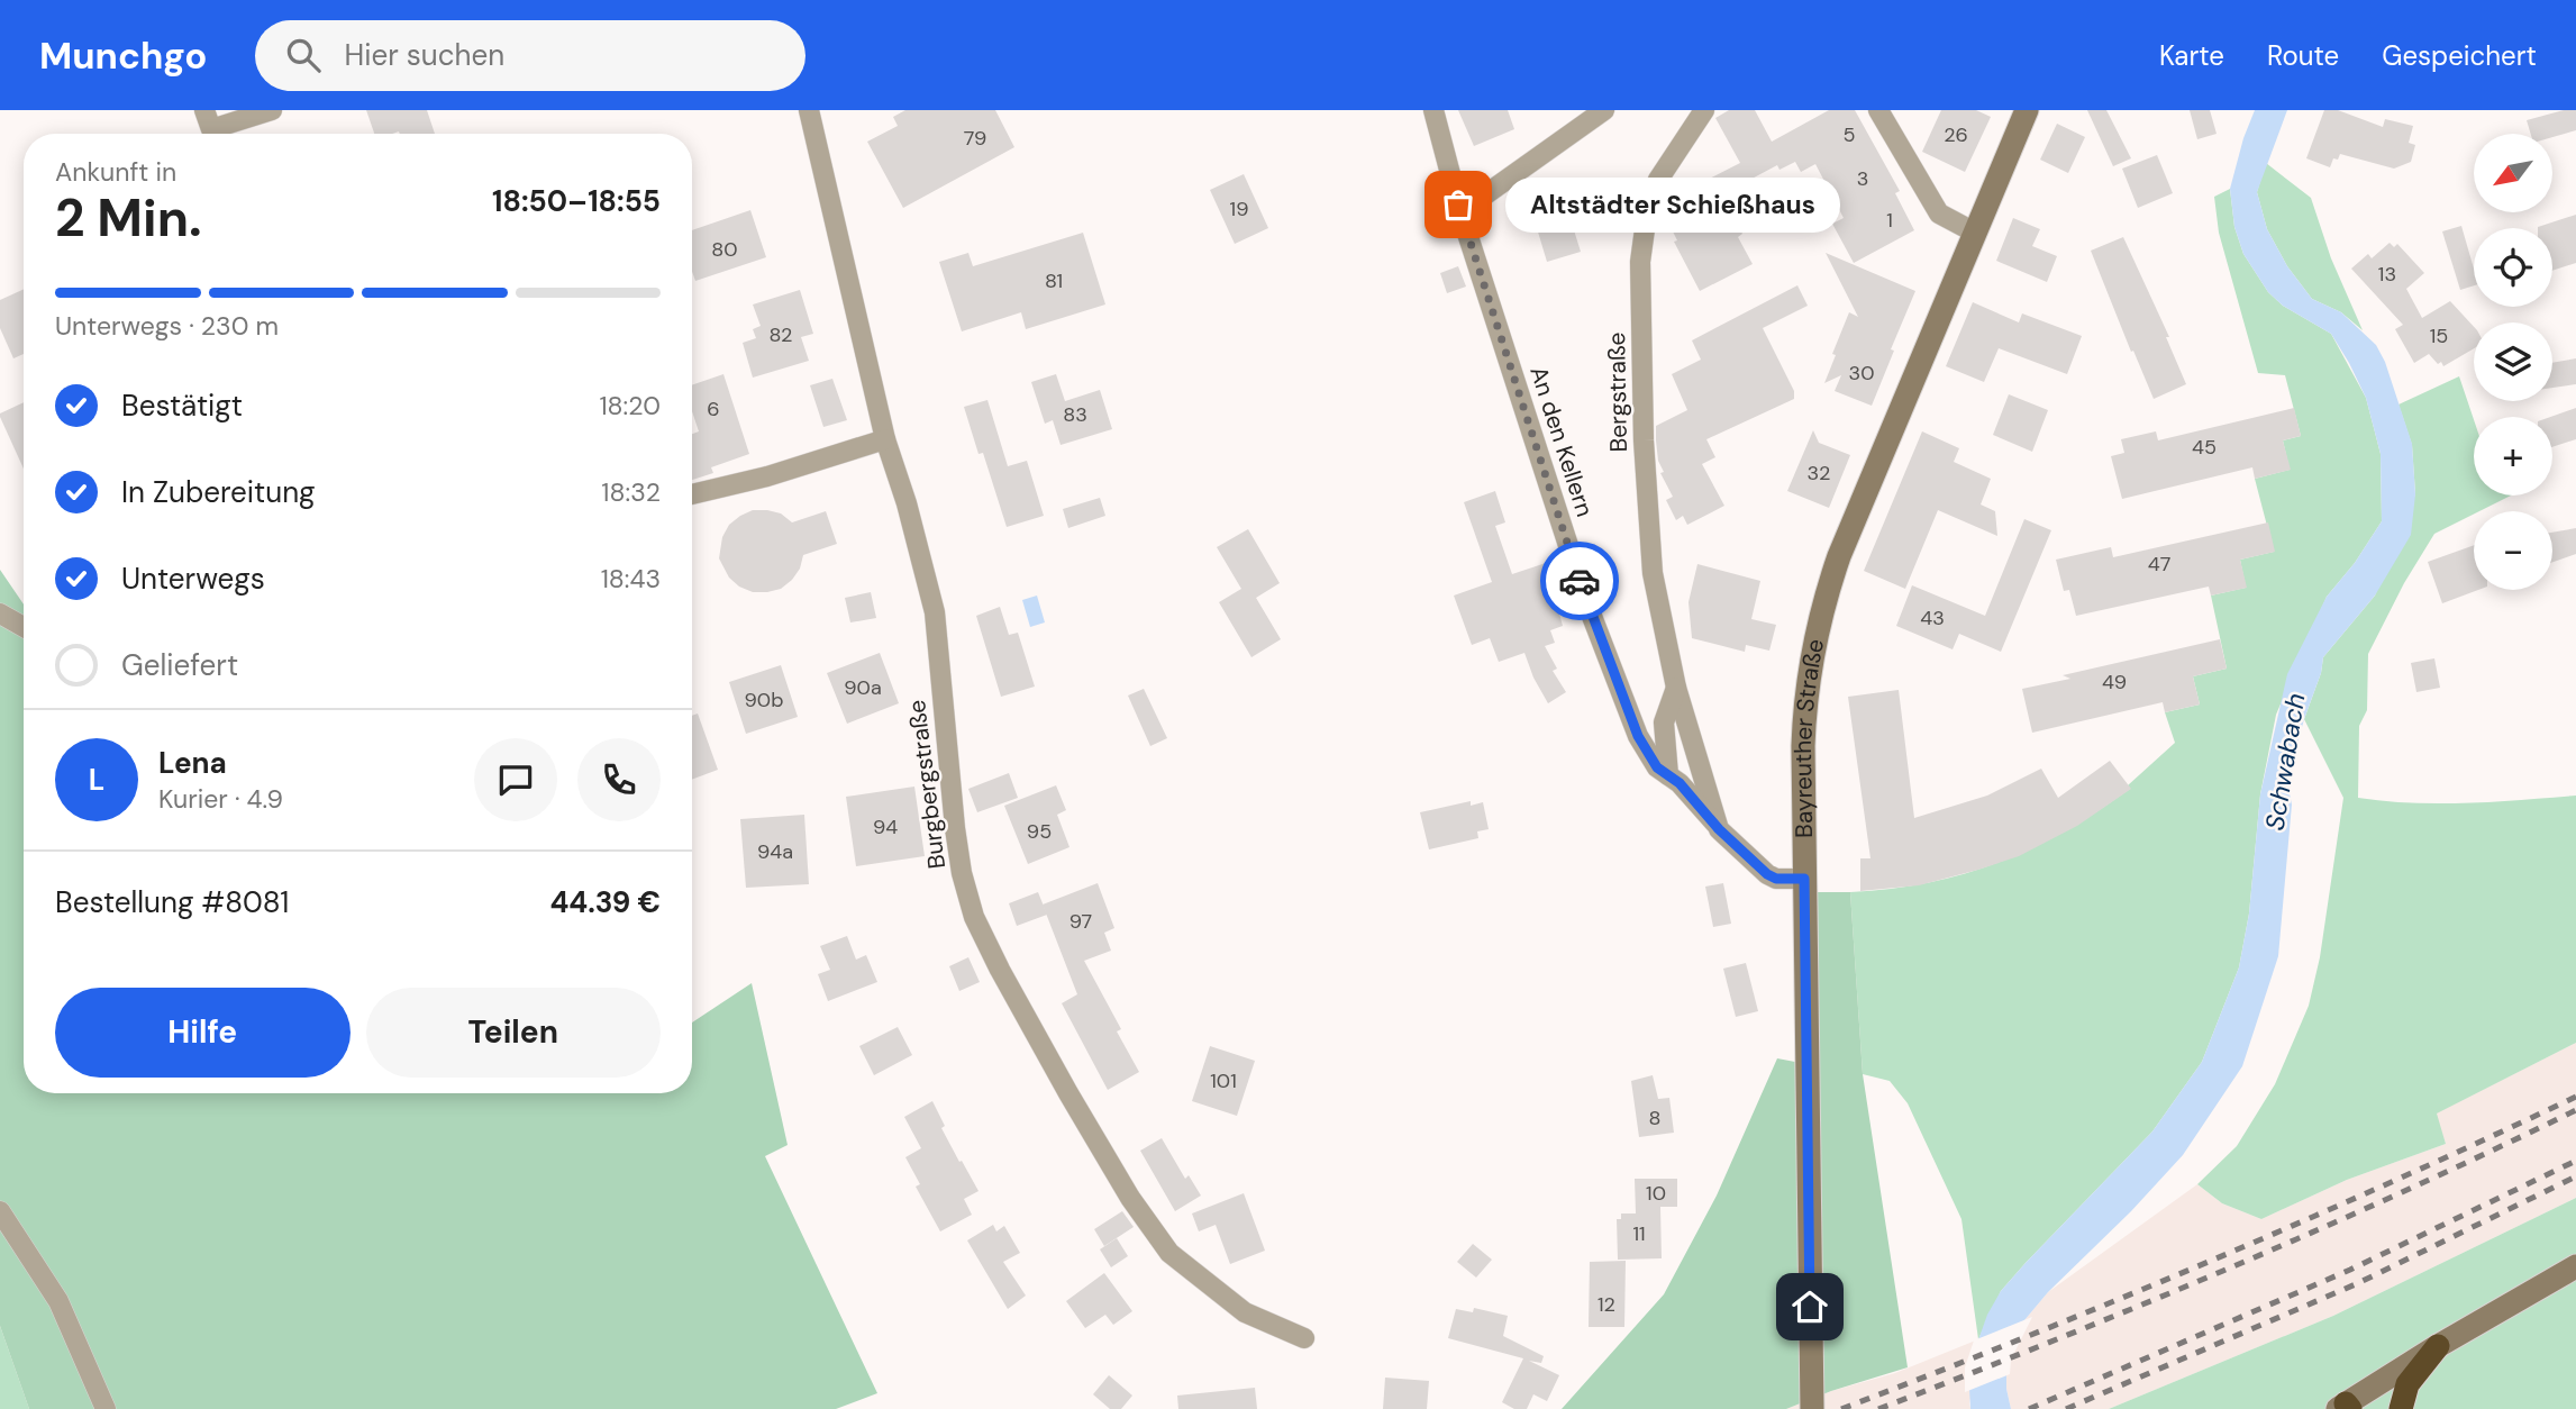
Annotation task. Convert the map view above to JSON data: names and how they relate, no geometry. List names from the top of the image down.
{
  "streets": {
    "street": [
      "Bergstraße",
      "An den Kellern",
      "Bayreuther Straße",
      "Burgbergstraße"
    ]
  },
  "crossings": [
    ["Bergstraße", "An den Kellern"],
    ["An den Kellern", "Bayreuther Straße"]
  ],
  "water": ["Schwabach"],
  "places": ["Altstädter Schießhaus"],
  "house_numbers": [
    "5",
    "26",
    "79",
    "3",
    "19",
    "1",
    "80",
    "13",
    "81",
    "82",
    "15",
    "30",
    "6",
    "83",
    "45",
    "32",
    "47",
    "43",
    "49",
    "90a",
    "90b",
    "94",
    "95",
    "94a",
    "97",
    "101",
    "8",
    "10",
    "11",
    "12"
  ],
  "north": "bottom left",
  "page": {
    "header": "Munchgo",
    "search": "Hier suchen",
    "nav": ["Karte", "Route", "Gespeichert"],
    "map_buttons": ["+", "−"],
    "heading": ["2 Min.", "Ankunft in", "18:50–18:55"],
    "panel": [
      "Lena",
      "Kurier · 4.9",
      "Bestellung #8081",
      "44.39 €"
    ],
    "bubble": "Altstädter Schießhaus",
    "bar": "Unterwegs · 230 m",
    "list": [
      ["Bestätigt", "18:20"],
      ["In Zubereitung", "18:32"],
      ["Unterwegs", "18:43"],
      "Geliefert"
    ],
    "round": "L",
    "buttons": ["Hilfe", "Teilen"]
  }
}
